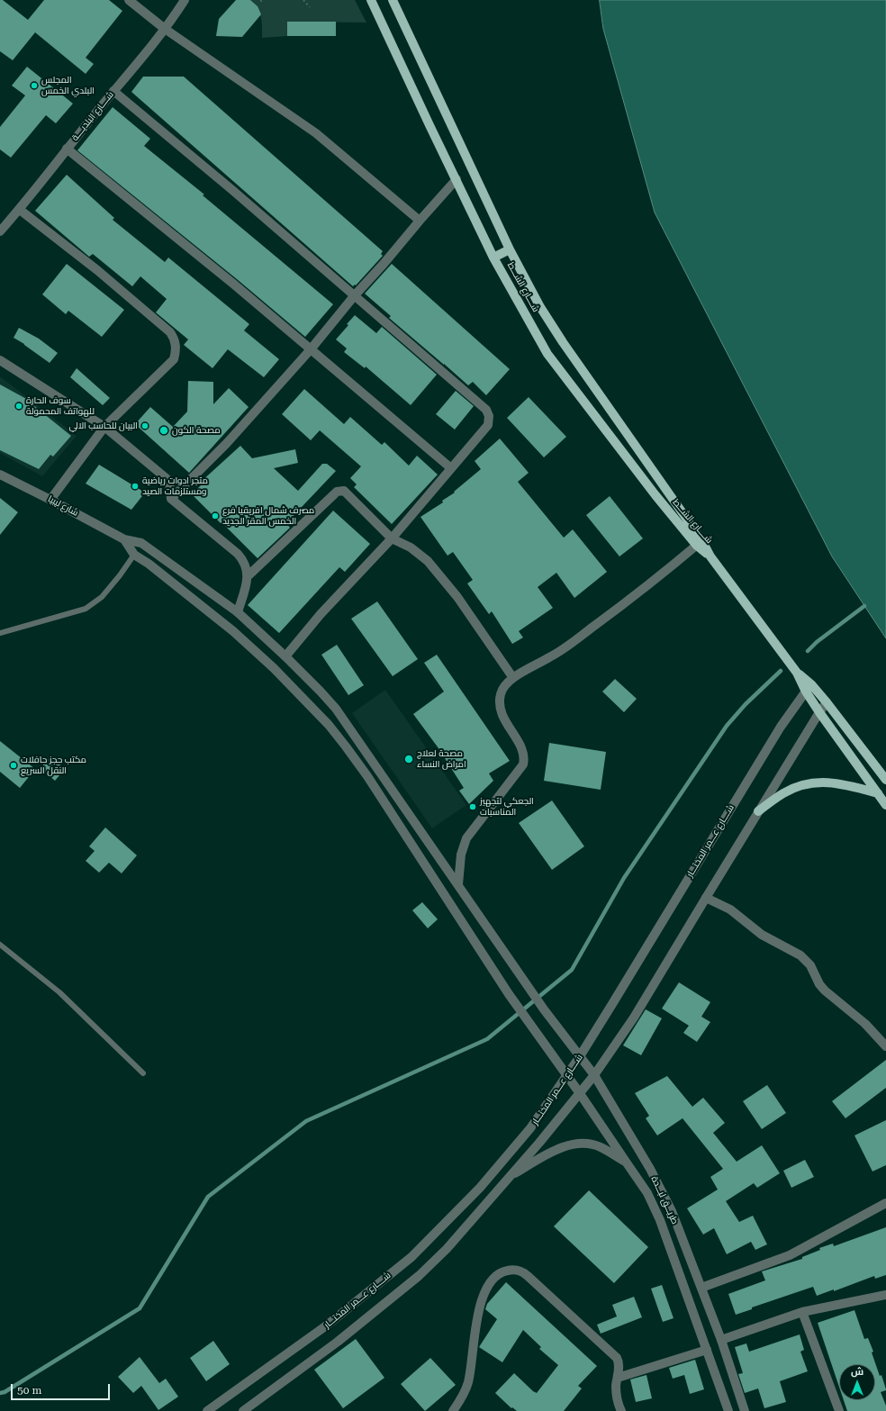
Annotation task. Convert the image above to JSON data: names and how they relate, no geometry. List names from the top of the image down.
{
  "streets": {
    "main road": ["شــــارع الشـــط"],
    "street": [
      "شــــارع البلديــــة",
      "شارع ليبيا",
      "شــــارع عـــمر المختـــار",
      "طريـــق لبـــدة"
    ]
  },
  "crossings": [
    ["شــــارع الشـــط", "شــــارع عـــمر المختـــار"],
    ["شــــارع عـــمر المختـــار", "طريـــق لبـــدة"]
  ],
  "places": [
    "المجلس البلدي الخمس",
    "سوف الحارة للهواتف المحمولة",
    "البيان للحاسب الالي",
    "مصحة الكون",
    "متجر ادوات رياضية ومستلزمات الصيد",
    "مصرف شمال افريقيا فرع الخمس المقر الجديد",
    "مصحة لعلاج امراض النساء",
    "مكتب حجز حافلات النقل السريع",
    "الجعكي لتجهيز المناسبات"
  ],
  "scale_bar": "50 m",
  "north": "top"
}
